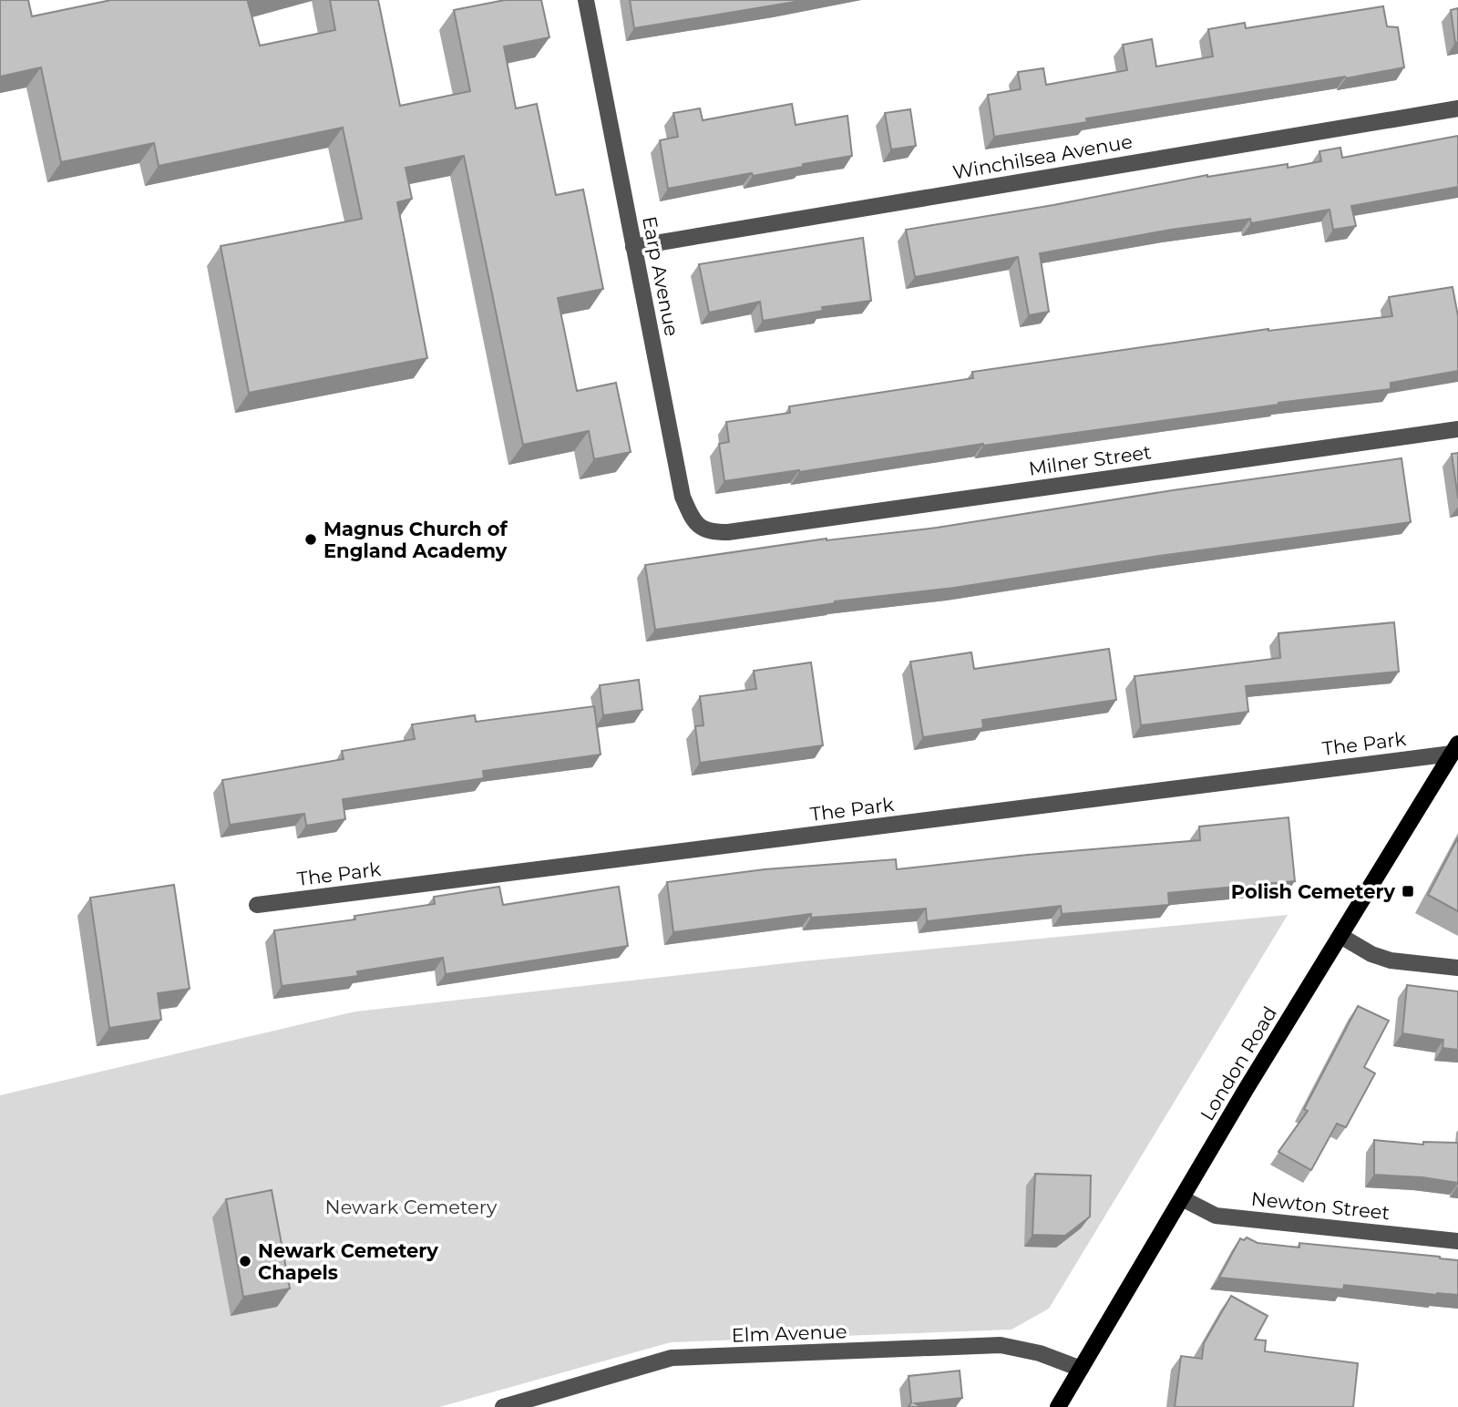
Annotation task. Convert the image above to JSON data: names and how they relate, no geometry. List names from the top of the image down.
{
  "streets": {
    "main road": ["London Road"],
    "street": [
      "Winchilsea Avenue",
      "Earp Avenue",
      "Milner Street",
      "The Park",
      "Newton Street",
      "Elm Avenue"
    ]
  },
  "crossings": [
    ["Winchilsea Avenue", "Earp Avenue"],
    ["Earp Avenue", "Milner Street"],
    ["The Park", "London Road"],
    ["London Road", "Newton Street"],
    ["London Road", "Elm Avenue"]
  ],
  "parks": ["Newark Cemetery"],
  "places": {
    "other": ["Magnus Church of England Academy", "Newark Cemetery Chapels"],
    "transit": ["Polish Cemetery"]
  }
}
